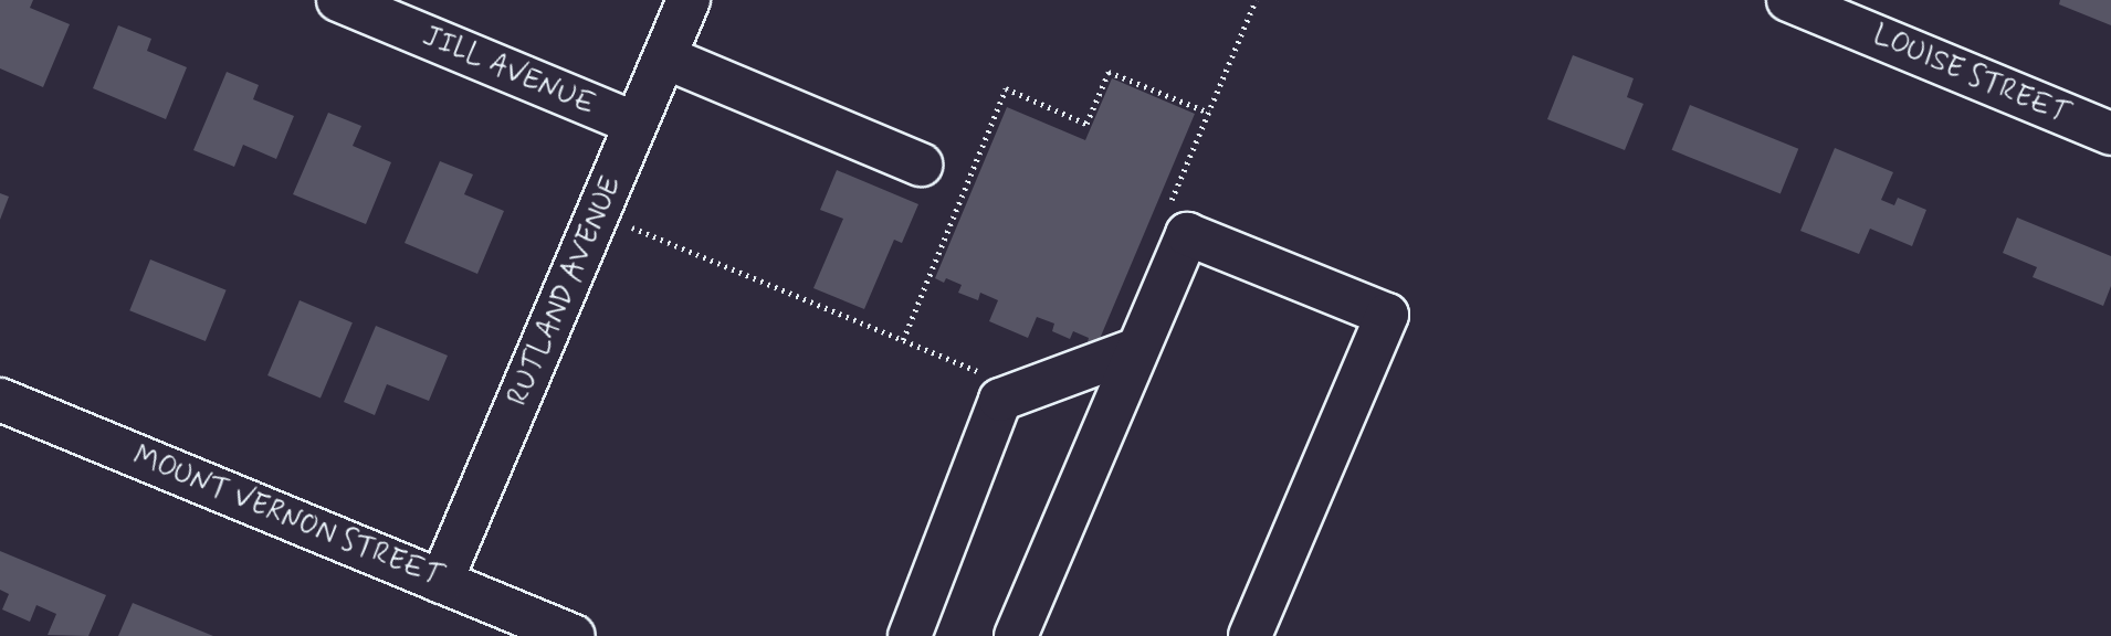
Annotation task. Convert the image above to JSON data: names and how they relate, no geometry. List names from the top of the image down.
{
  "streets": {
    "street": [
      "JILL AVENUE",
      "LOUISE STREET",
      "RUTLAND AVENUE",
      "MOUNT VERNON STREET"
    ]
  },
  "crossings": [
    ["JILL AVENUE", "RUTLAND AVENUE"],
    ["RUTLAND AVENUE", "MOUNT VERNON STREET"]
  ]
}
